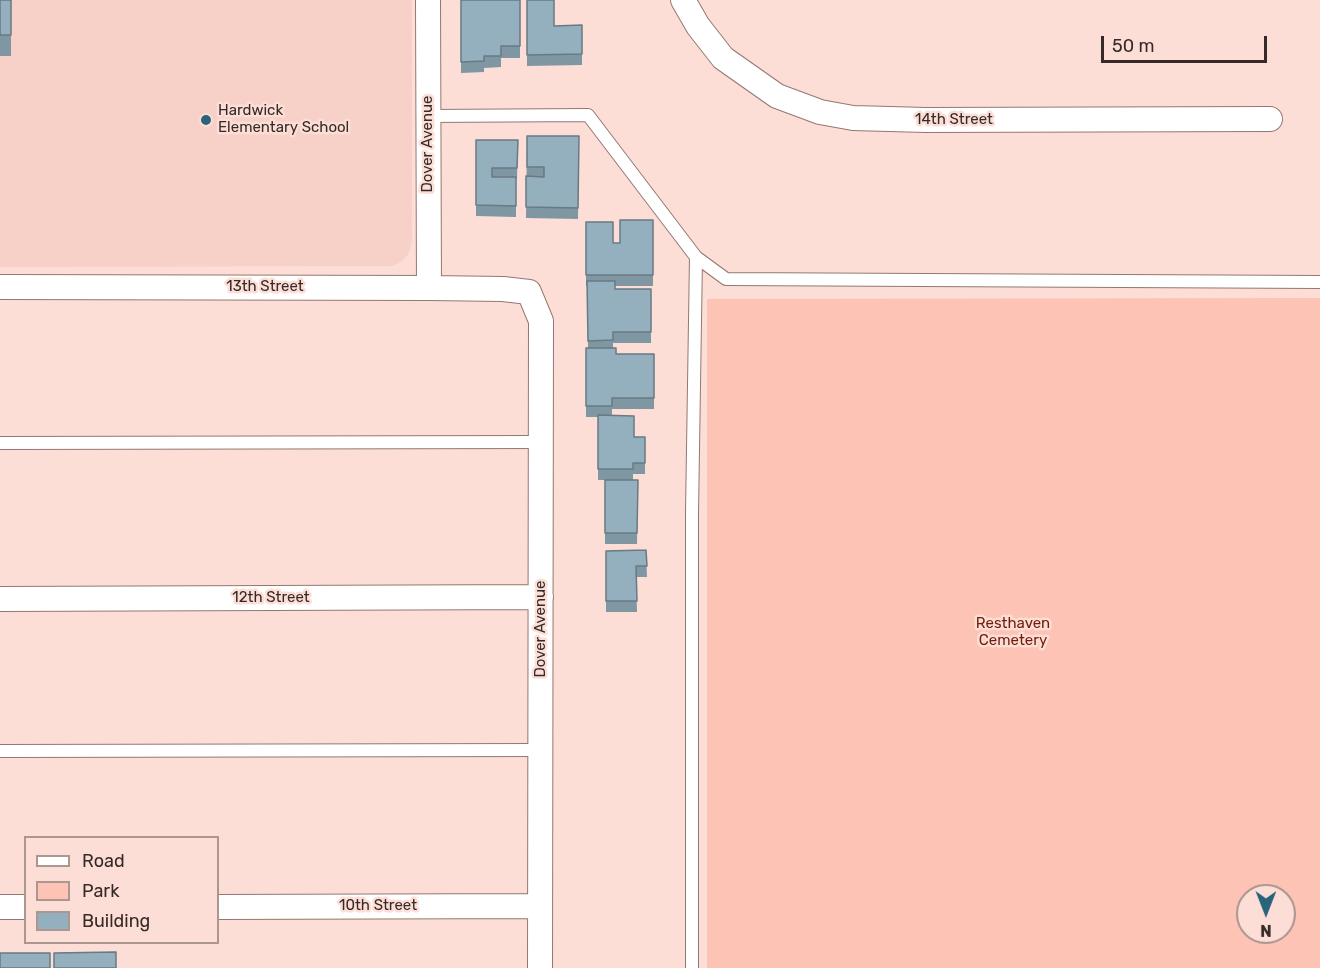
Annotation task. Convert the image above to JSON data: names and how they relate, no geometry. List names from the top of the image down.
{
  "streets": {
    "street": [
      "14th Street",
      "Dover Avenue",
      "13th Street",
      "12th Street",
      "10th Street"
    ]
  },
  "crossings": [
    ["Dover Avenue", "13th Street"],
    ["Dover Avenue", "12th Street"],
    ["Dover Avenue", "10th Street"]
  ],
  "parks": ["Resthaven Cemetery"],
  "places": ["Hardwick Elementary School"],
  "legend": ["Road", "Park", "Building"],
  "scale_bar": "50 m",
  "north": "bottom"
}
